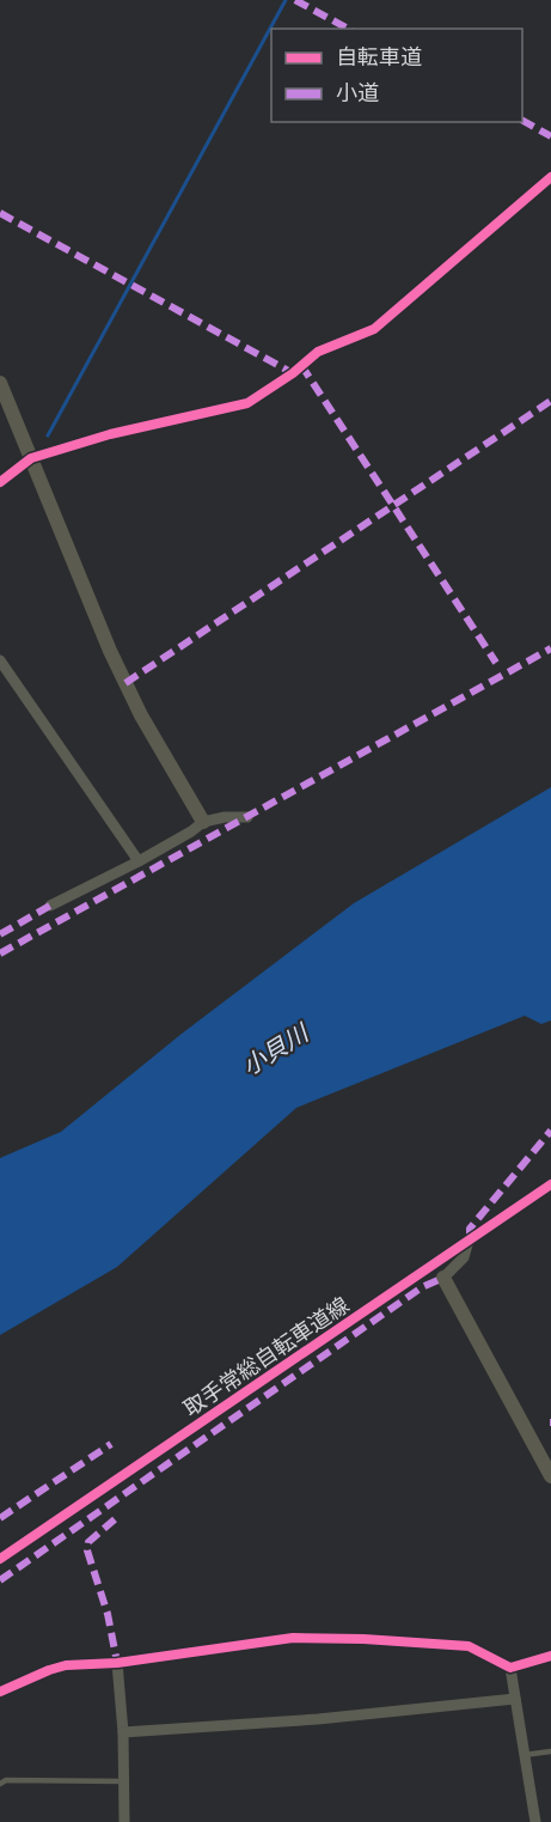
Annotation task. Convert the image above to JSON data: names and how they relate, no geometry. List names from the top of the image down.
{
  "streets": {
    "lane": ["取手常総自転車道線"]
  },
  "water": ["小貝川"],
  "legend": ["自転車道", "小道"]
}
